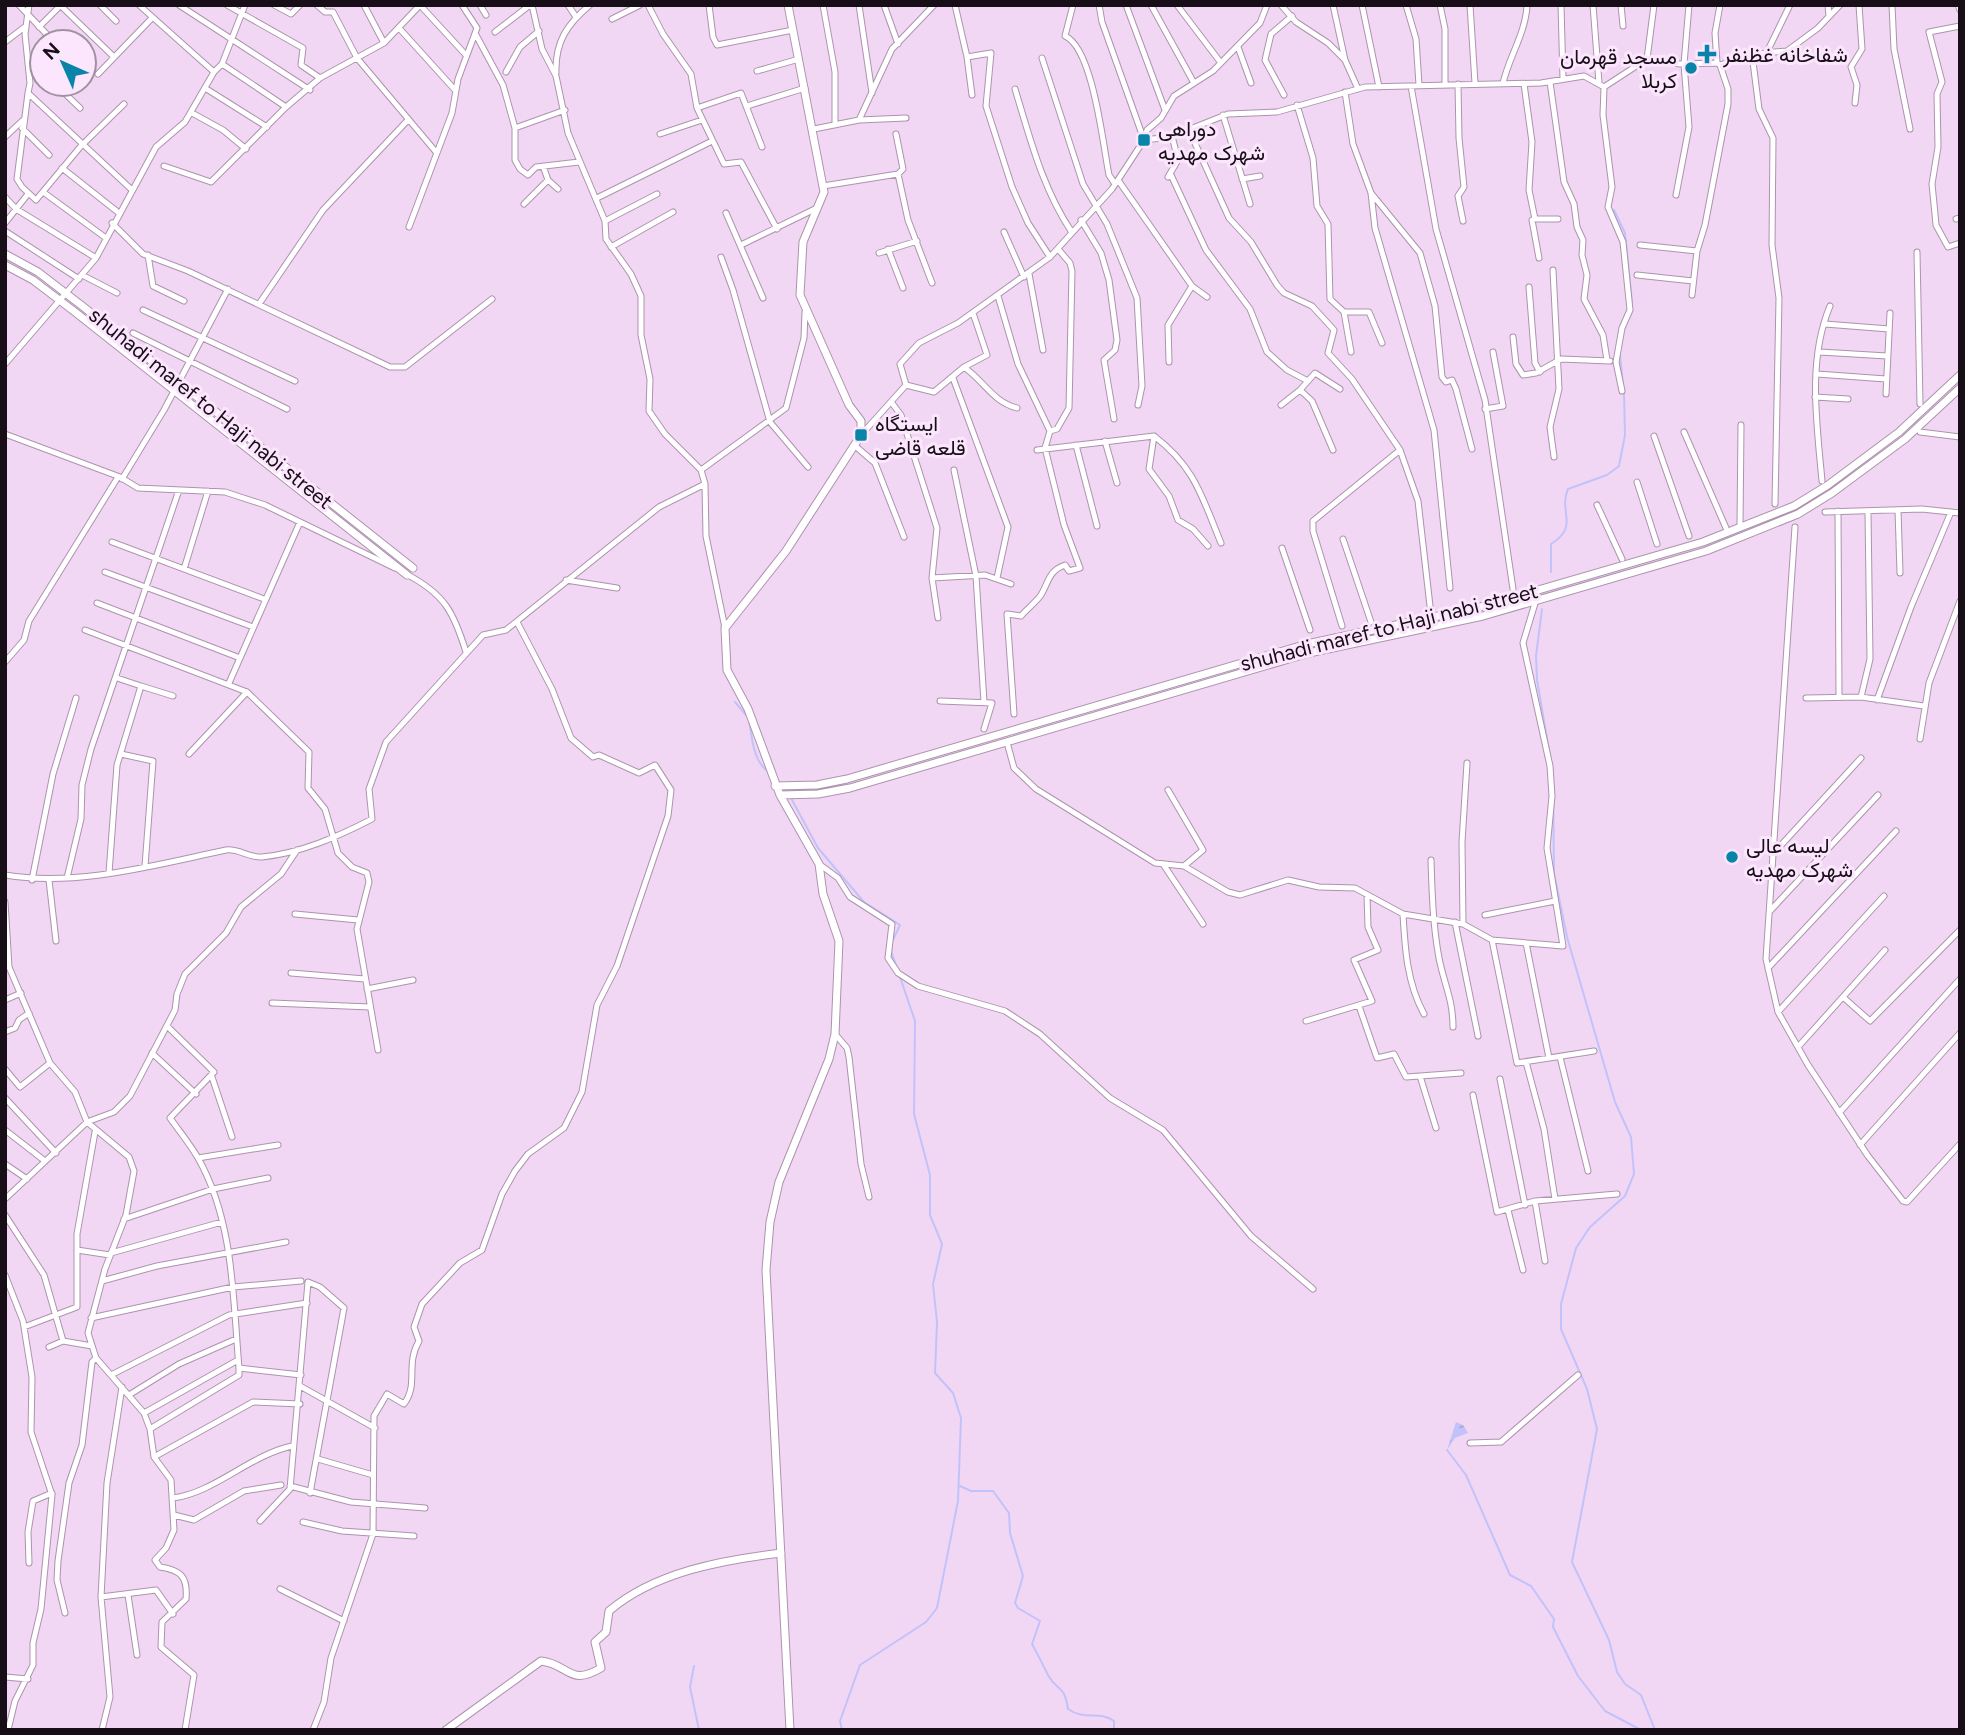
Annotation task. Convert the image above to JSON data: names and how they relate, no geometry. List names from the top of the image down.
{
  "streets": {
    "main road": ["shuhadi maref to Haji nabi street"]
  },
  "places": {
    "health": ["شفاخانه غظنفر"],
    "other": ["مسجد قهرمان کربلا", "لیسه عالی شهرک مهدیه"],
    "transit": ["دوراهی شهرک مهدیه", "ایستگاه قلعه قاضی"]
  },
  "north": "top left"
}
